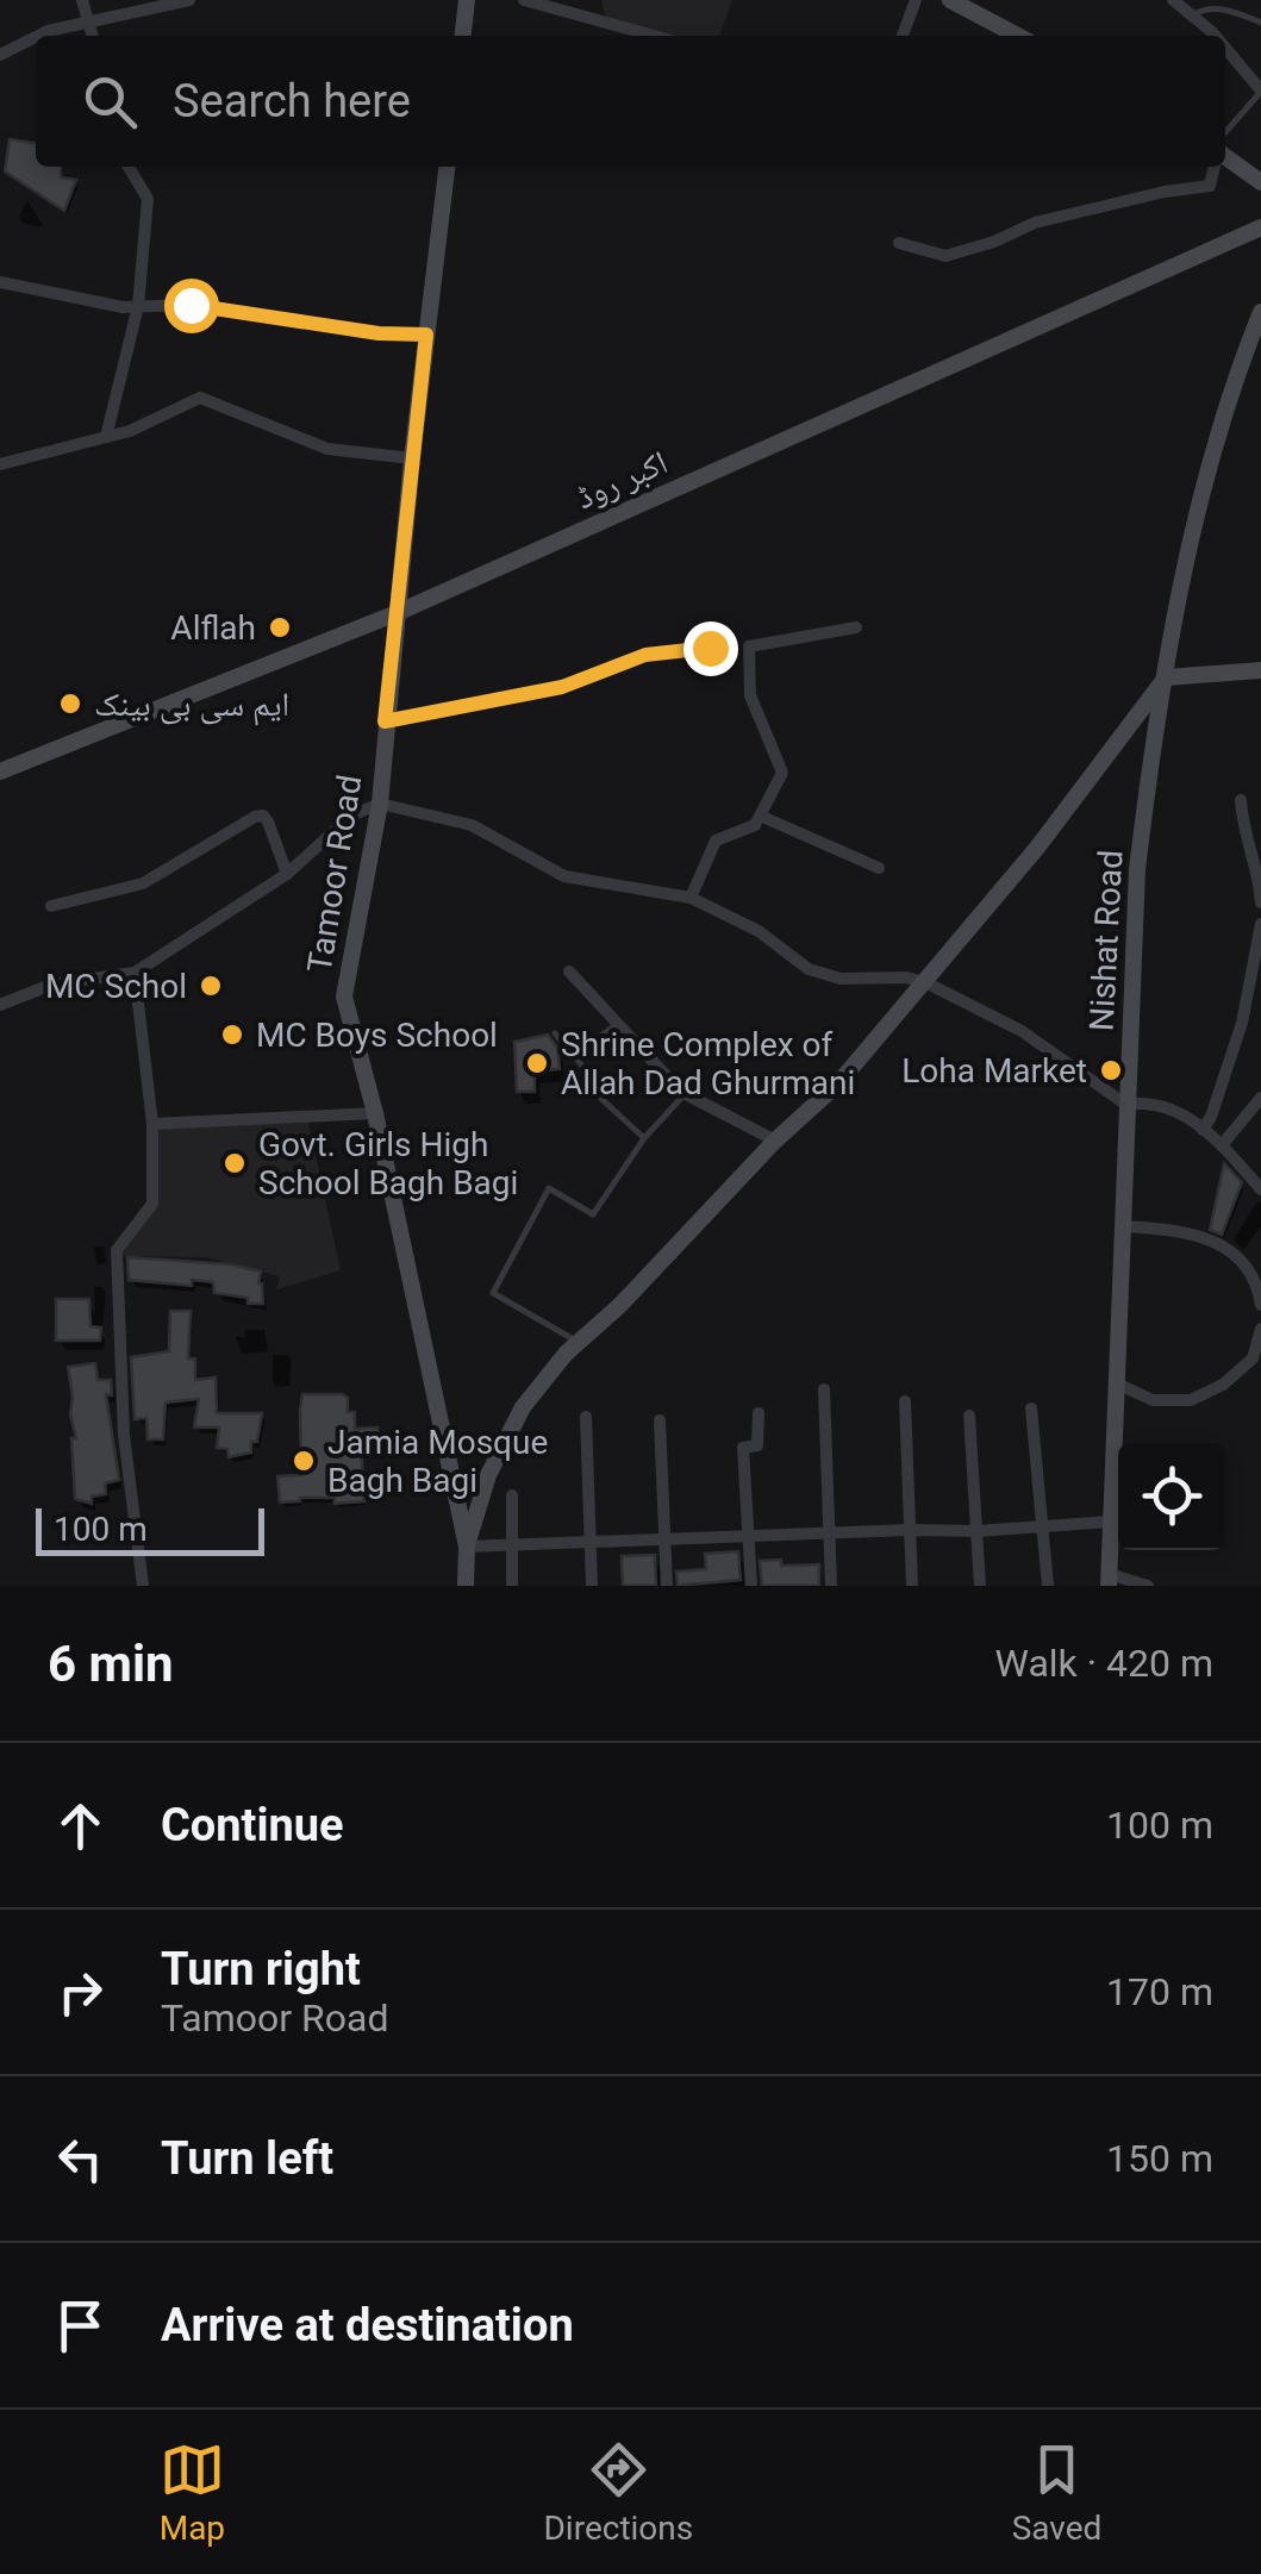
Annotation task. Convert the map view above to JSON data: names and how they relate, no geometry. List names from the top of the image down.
{
  "streets": {
    "street": ["اکبر روڈ", "Tamoor Road", "Nishat Road"]
  },
  "crossings": [
    ["اکبر روڈ", "Tamoor Road"]
  ],
  "places": [
    "Alflah",
    "ایم سی بی بینک",
    "MC Schol",
    "MC Boys School",
    "Shrine Complex of Allah Dad Ghurmani",
    "Loha Market",
    "Govt. Girls High School Bagh Bagi",
    "Jamia Mosque Bagh Bagi"
  ],
  "scale_bar": "100 m",
  "page": {
    "search": "Search here",
    "scale": "100 m",
    "heading": ["6 min", "Walk · 420 m"],
    "list": [
      ["Continue", "100 m"],
      ["Turn right", "Tamoor Road", "170 m"],
      ["Turn left", "150 m"],
      "Arrive at destination"
    ],
    "nav": ["Map", "Directions", "Saved"]
  }
}
